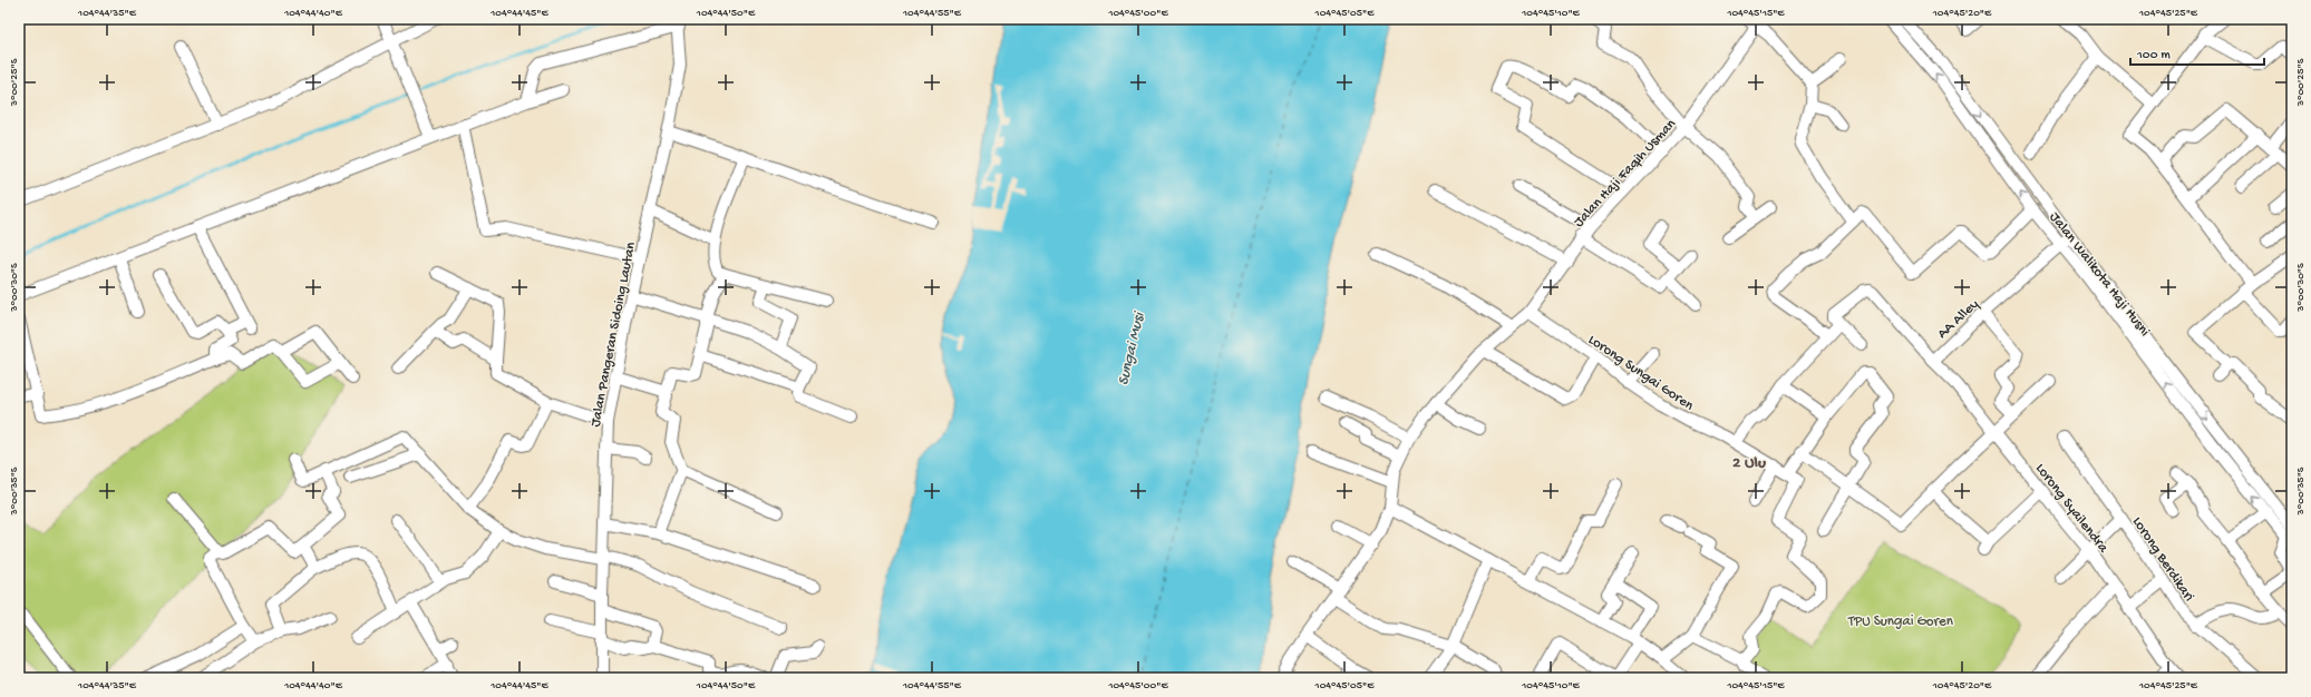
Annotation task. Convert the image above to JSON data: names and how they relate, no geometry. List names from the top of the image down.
{
  "streets": {
    "street": [
      "Jalan Haji Faqih Usman",
      "Jalan Walikota Haji Husni",
      "AA Alley",
      "Jalan Pangeran Sidoing Lautan",
      "Lorong Sungai Goren",
      "Lorong Syailendra",
      "Lorong Berdikari"
    ]
  },
  "crossings": [
    ["Jalan Haji Faqih Usman", "Lorong Sungai Goren"],
    ["Jalan Walikota Haji Husni", "AA Alley"],
    ["AA Alley", "Lorong Syailendra"]
  ],
  "districts": ["2 Ulu"],
  "water": ["Sungai Musi"],
  "parks": ["TPU Sungai Goren"],
  "scale_bar": "100 m",
  "coordinates": [
    "104°44'35\"E",
    "104°44'40\"E",
    "104°44'45\"E",
    "104°44'50\"E",
    "104°44'55\"E",
    "104°45'00\"E",
    "104°45'05\"E",
    "104°45'10\"E",
    "104°45'15\"E",
    "104°45'20\"E",
    "104°45'25\"E",
    "3°00'25\"S",
    "3°00'30\"S",
    "3°00'35\"S"
  ]
}
